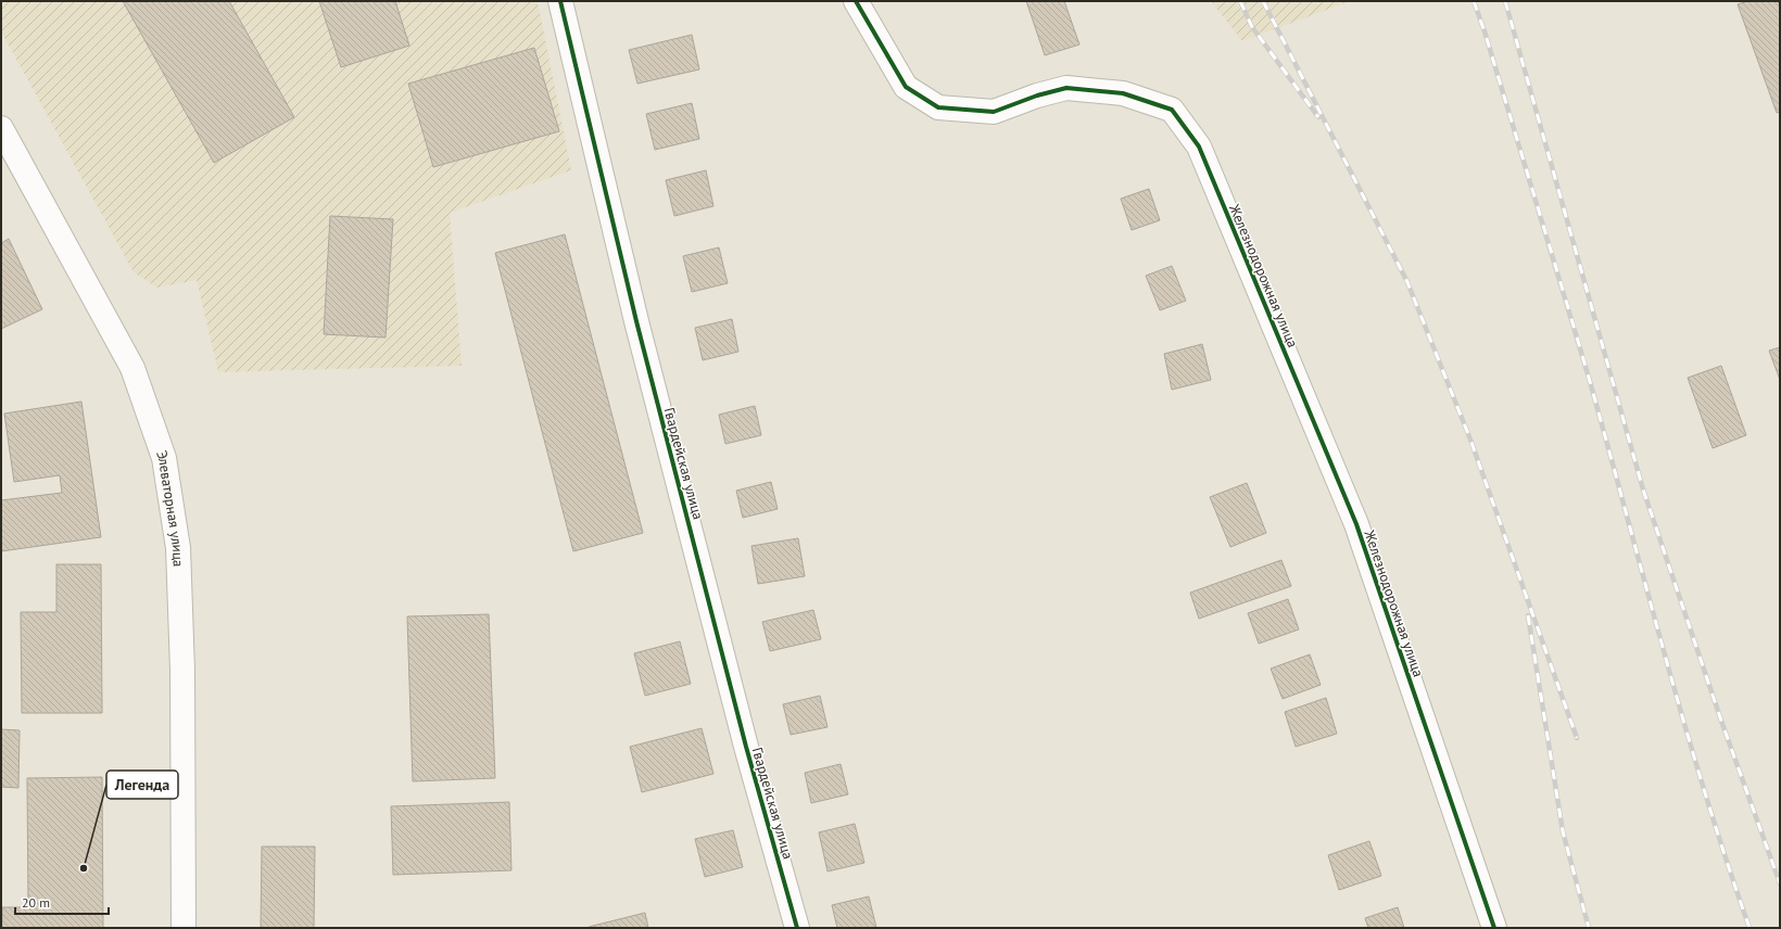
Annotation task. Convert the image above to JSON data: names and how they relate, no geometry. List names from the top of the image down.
{
  "streets": {
    "street": ["Железнодорожная улица", "Гвардейская улица", "Элеваторная улица"]
  },
  "places": ["Легенда"],
  "scale_bar": "20 m"
}
